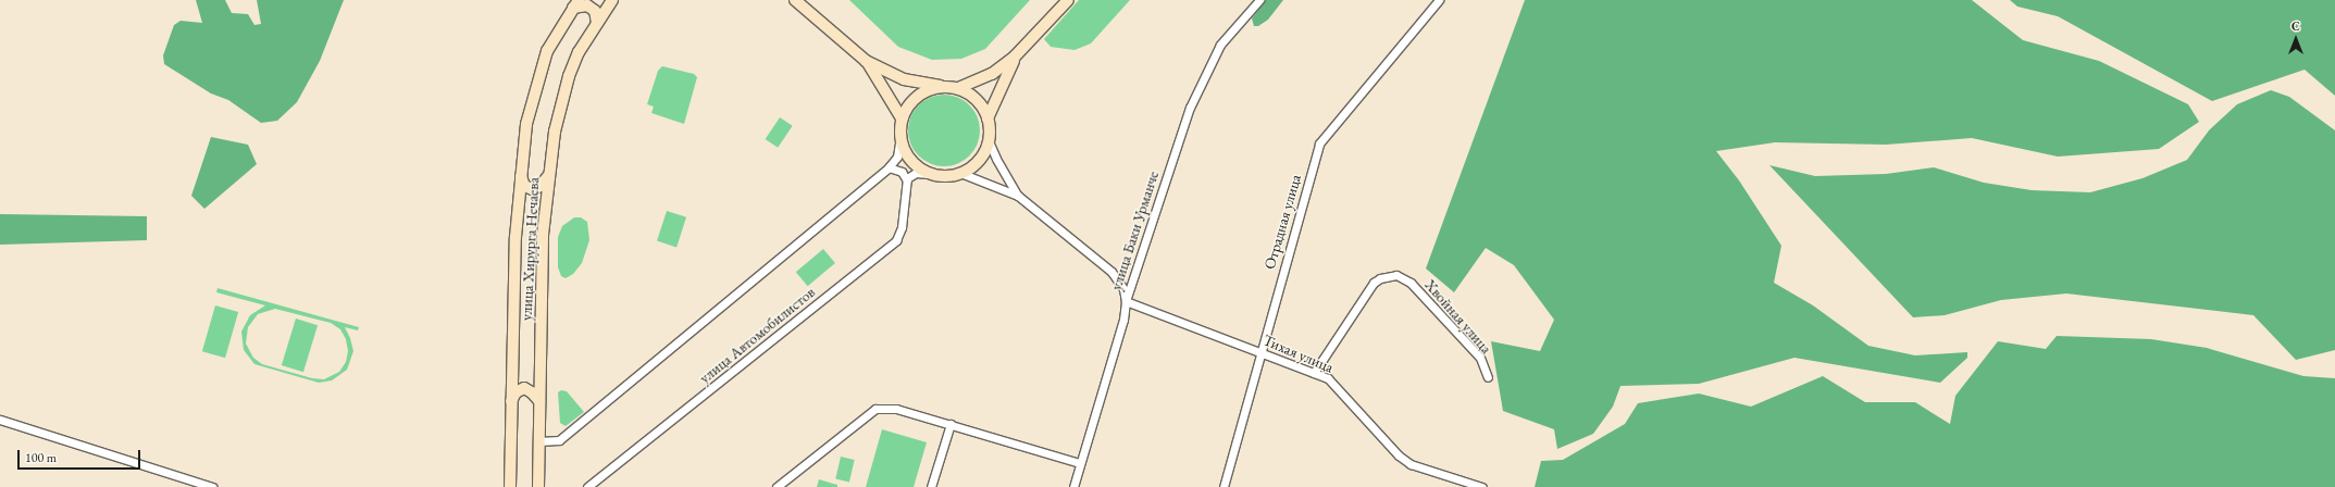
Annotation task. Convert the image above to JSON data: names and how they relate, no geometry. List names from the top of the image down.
{
  "streets": {
    "main road": ["улица Хирурга Нечаева"],
    "street": [
      "Отрадная улица",
      "улица Баки Урманче",
      "Хвойная улица",
      "улица Автомобилистов",
      "Тихая улица"
    ]
  },
  "crossings": [
    ["Отрадная улица", "Тихая улица"],
    ["улица Баки Урманче", "Тихая улица"],
    ["Хвойная улица", "Тихая улица"]
  ],
  "scale_bar": "100 m",
  "north": "top"
}
